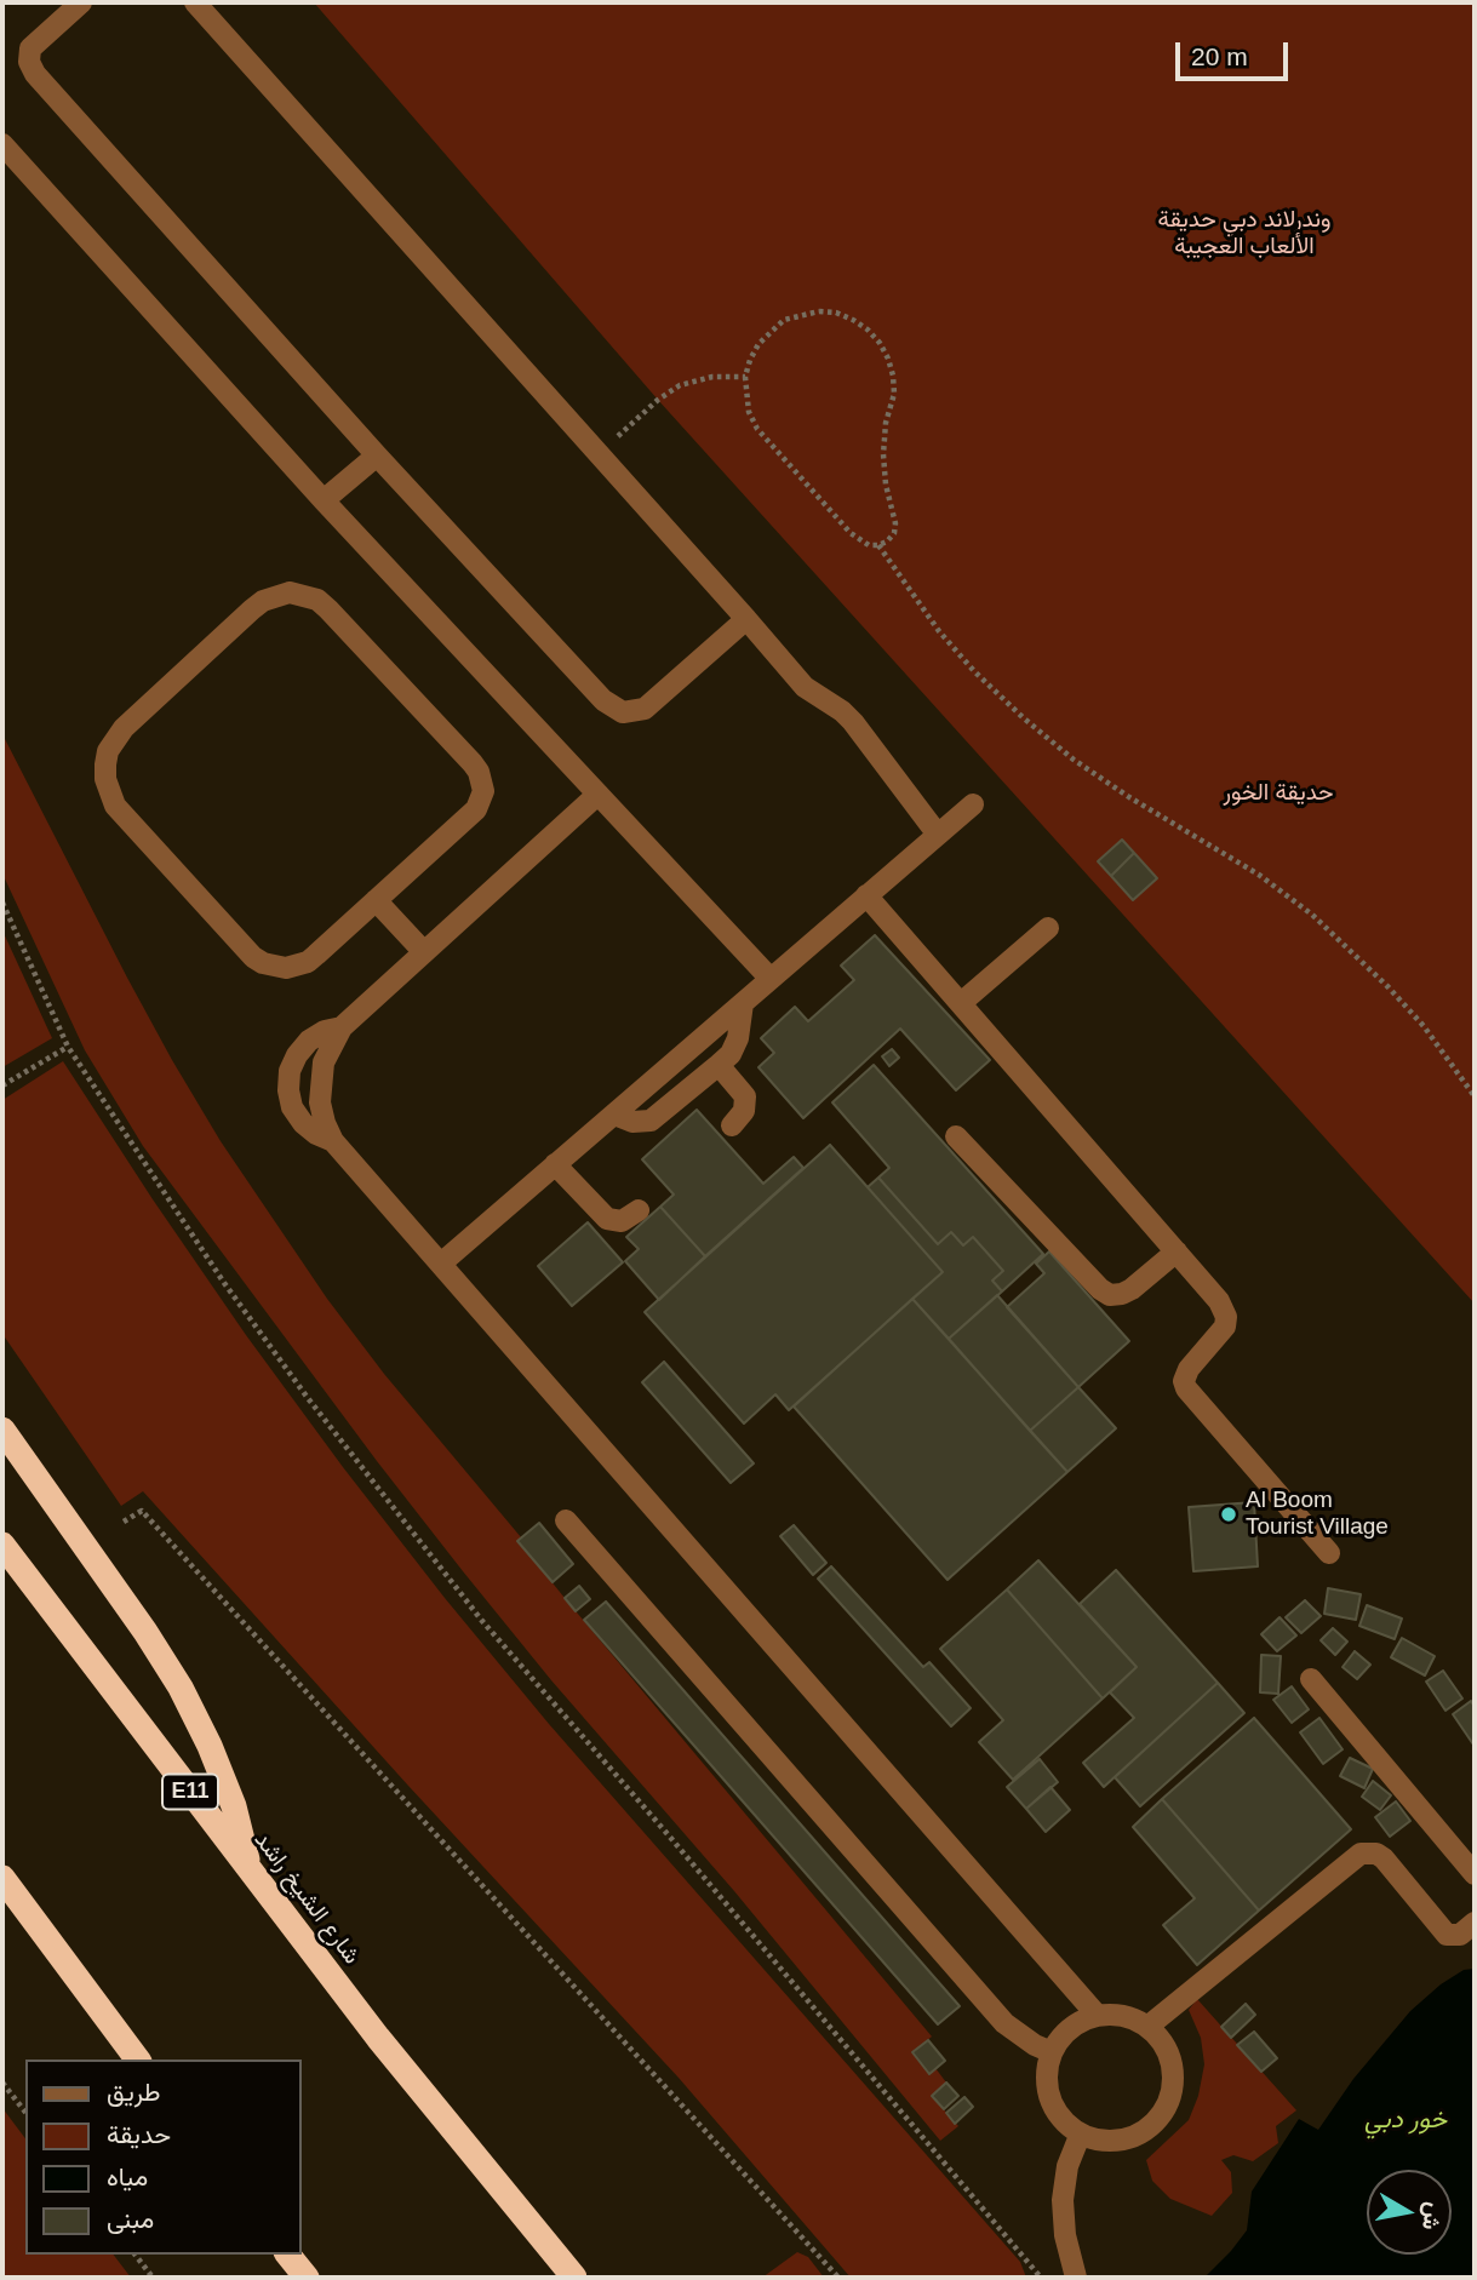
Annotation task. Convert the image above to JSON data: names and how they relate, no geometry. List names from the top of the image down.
{
  "streets": {
    "highway": ["E11", "شارع الشيخ راشد"]
  },
  "water": ["خور دبي"],
  "parks": ["وندرلاند دبي حديقة الألعاب العجيبة", "حديقة الخور"],
  "places": ["Al Boom Tourist Village"],
  "legend": [
    "طريق",
    "حديقة",
    "مياه",
    "مبنى"
  ],
  "scale_bar": "20 m",
  "north": "right"
}
